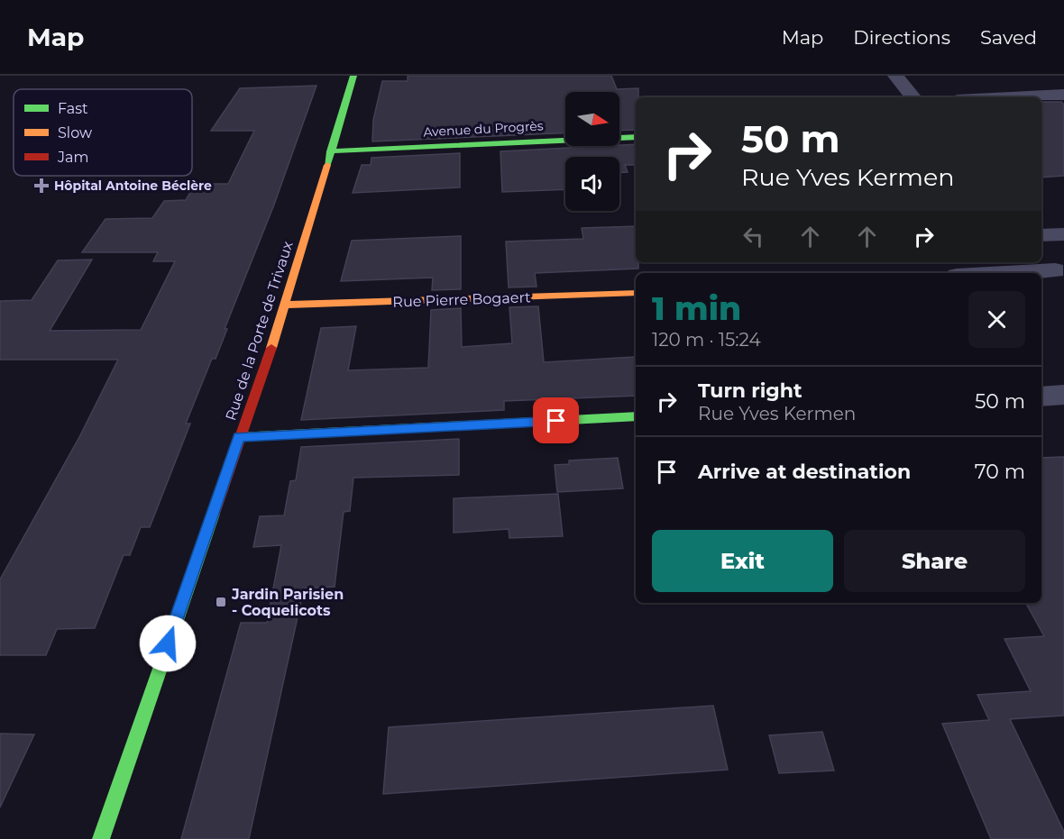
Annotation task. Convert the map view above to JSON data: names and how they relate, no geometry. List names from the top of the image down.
{
  "streets": {
    "street": ["Avenue du Progrès", "Rue Pierre Bogaert", "Rue de la Porte de Trivaux"]
  },
  "crossings": [
    ["Avenue du Progrès", "Rue de la Porte de Trivaux"],
    ["Rue Pierre Bogaert", "Rue de la Porte de Trivaux"]
  ],
  "places": {
    "health": ["Hôpital Antoine Béclère"],
    "transit": ["Jardin Parisien - Coquelicots"]
  },
  "legend": ["Fast", "Slow", "Jam"],
  "north": "right",
  "page": {
    "header": "Map",
    "nav": ["Map", "Directions", "Saved"],
    "turn": ["50 m", "Rue Yves Kermen"],
    "heading": ["1 min", "120 m · 15:24"],
    "list": [
      {
        "name": "Turn right",
        "note": "Rue Yves Kermen",
        "value": "50 m"
      },
      {
        "name": "Arrive at destination",
        "value": "70 m"
      }
    ],
    "buttons": ["Exit", "Share"]
  }
}
